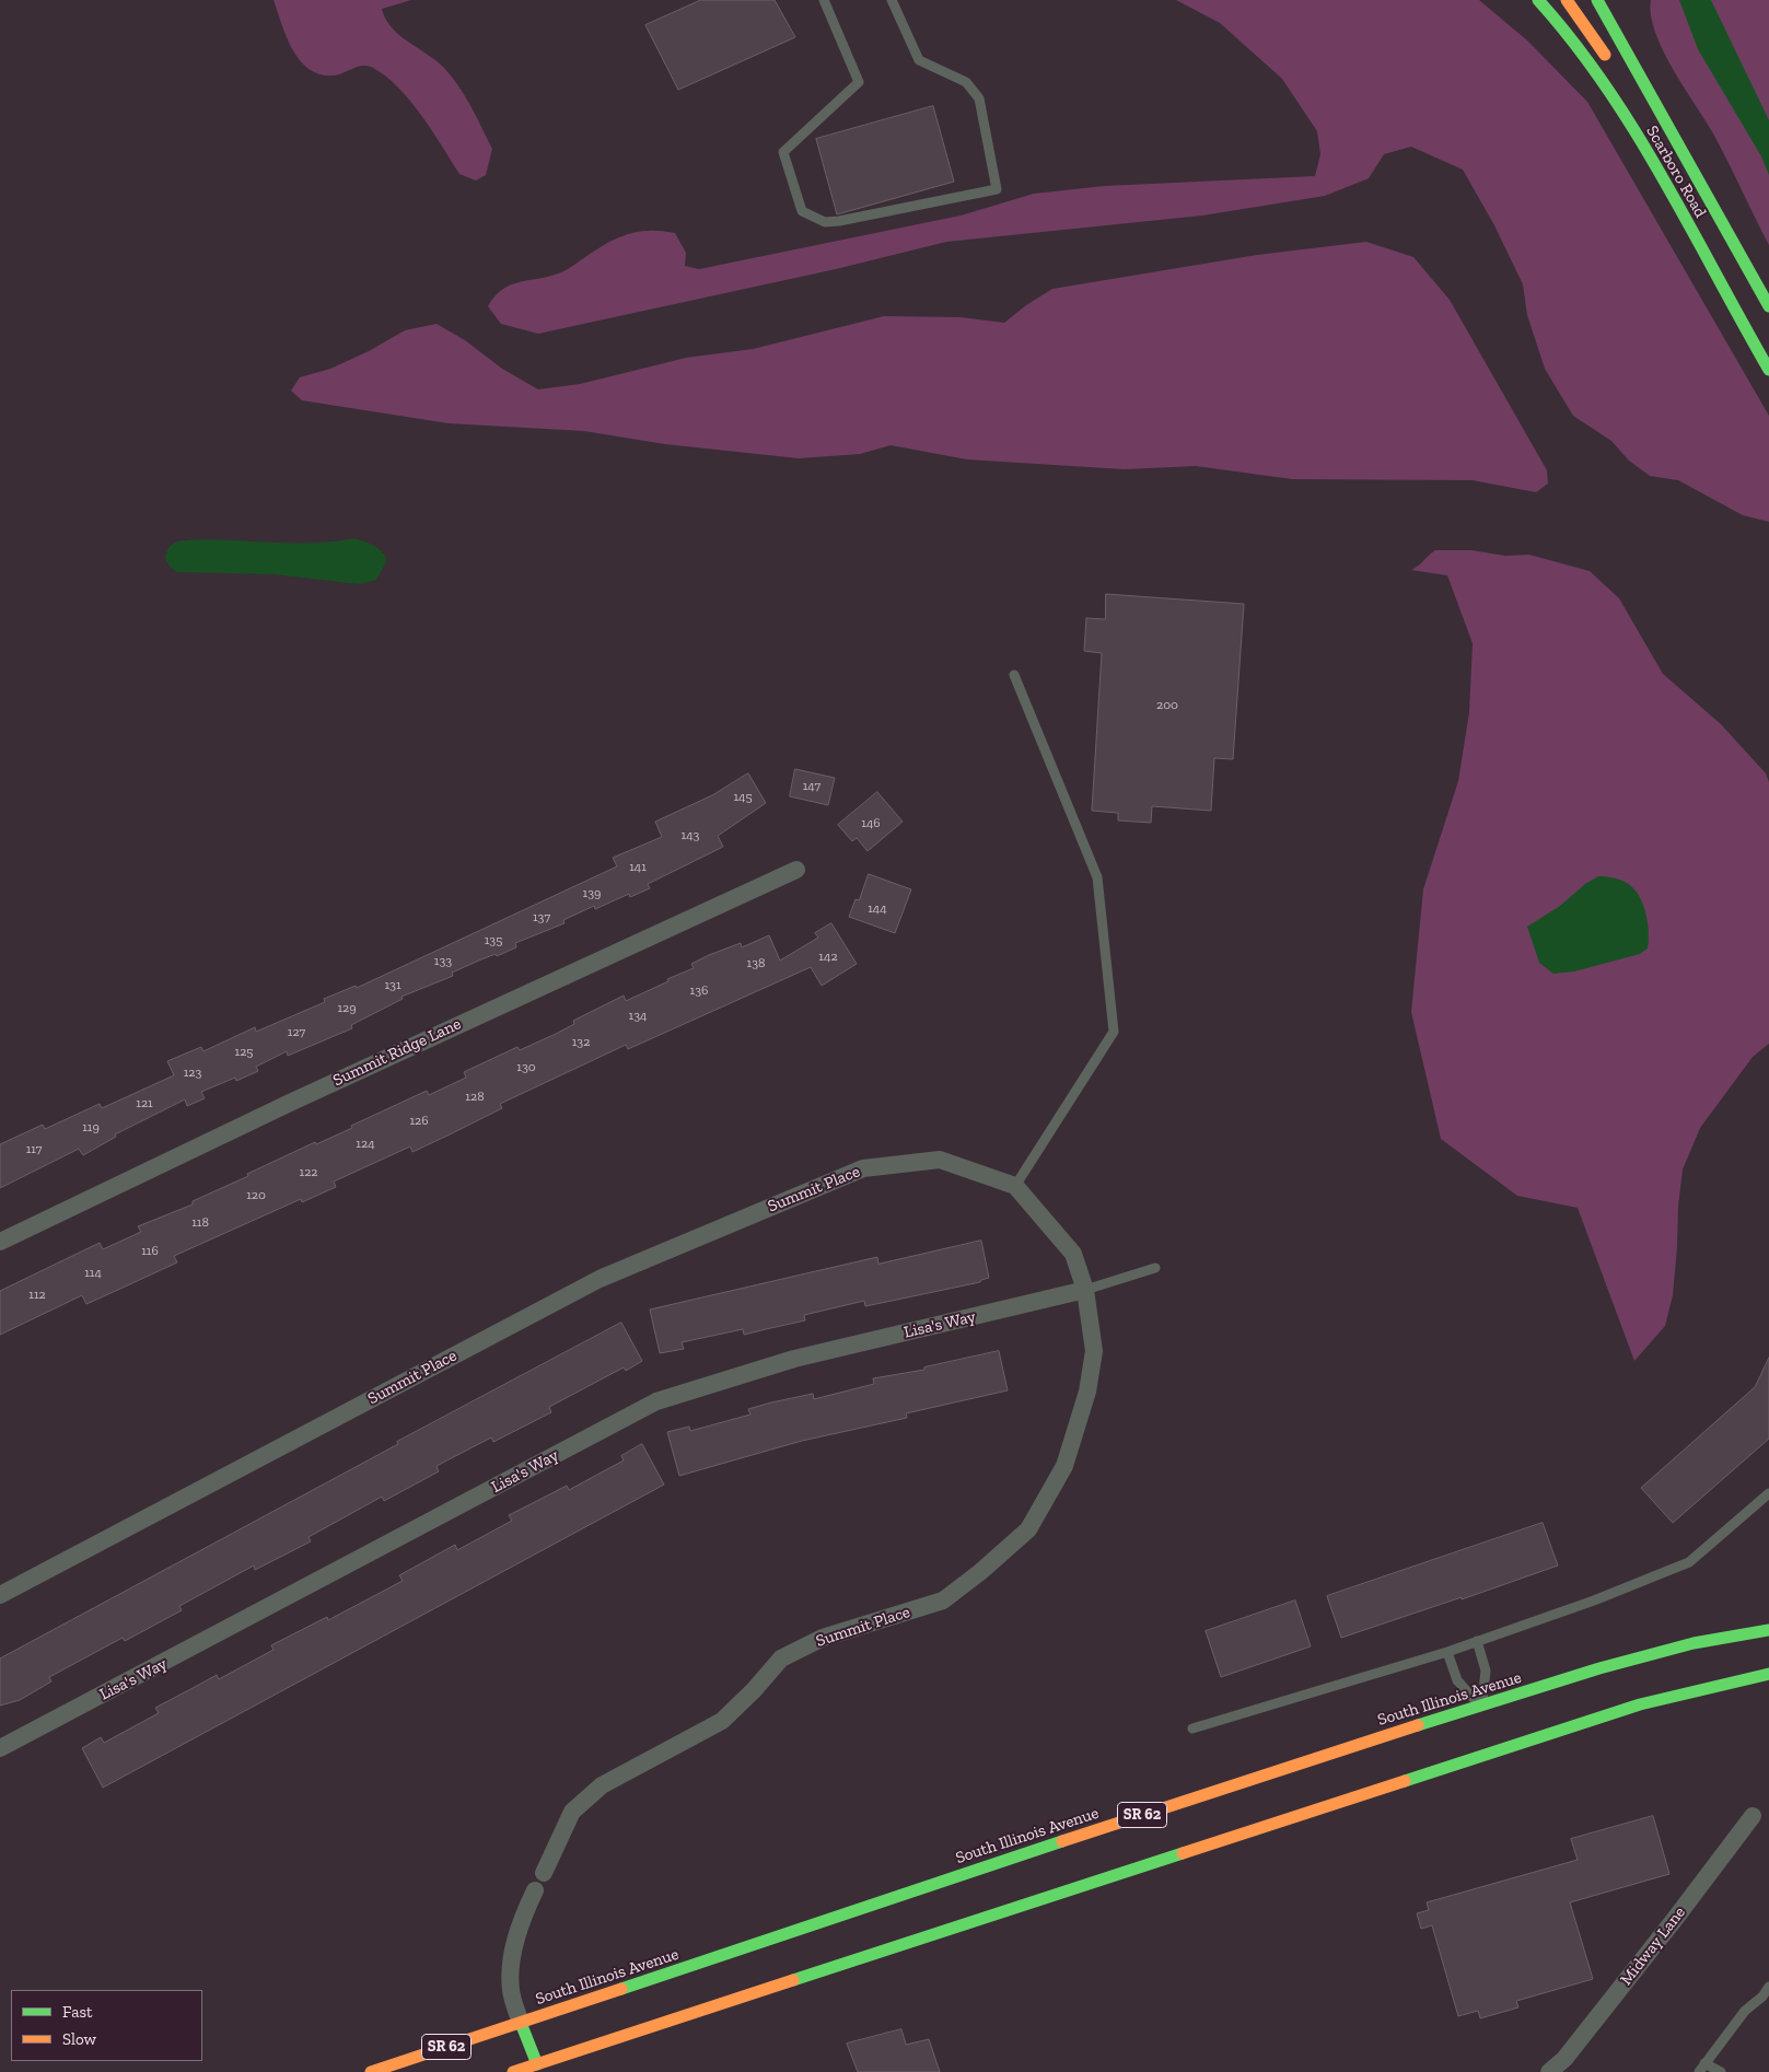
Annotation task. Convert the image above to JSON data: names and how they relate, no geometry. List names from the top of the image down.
{
  "streets": {
    "main road": ["Scarboro Road", "South Illinois Avenue", "SR 62"],
    "street": [
      "Summit Ridge Lane",
      "Summit Place",
      "Lisa's Way",
      "Midway Lane"
    ]
  },
  "crossings": [
    ["Summit Place", "Lisa's Way"],
    ["South Illinois Avenue", "SR 62"]
  ],
  "house_numbers": [
    "200",
    "147",
    "145",
    "146",
    "143",
    "141",
    "139",
    "144",
    "137",
    "135",
    "142",
    "133",
    "138",
    "131",
    "136",
    "129",
    "134",
    "127",
    "132",
    "125",
    "130",
    "123",
    "128",
    "121",
    "126",
    "119",
    "124",
    "117",
    "122",
    "120",
    "118",
    "116",
    "114",
    "112"
  ],
  "legend": ["Fast", "Slow"]
}
